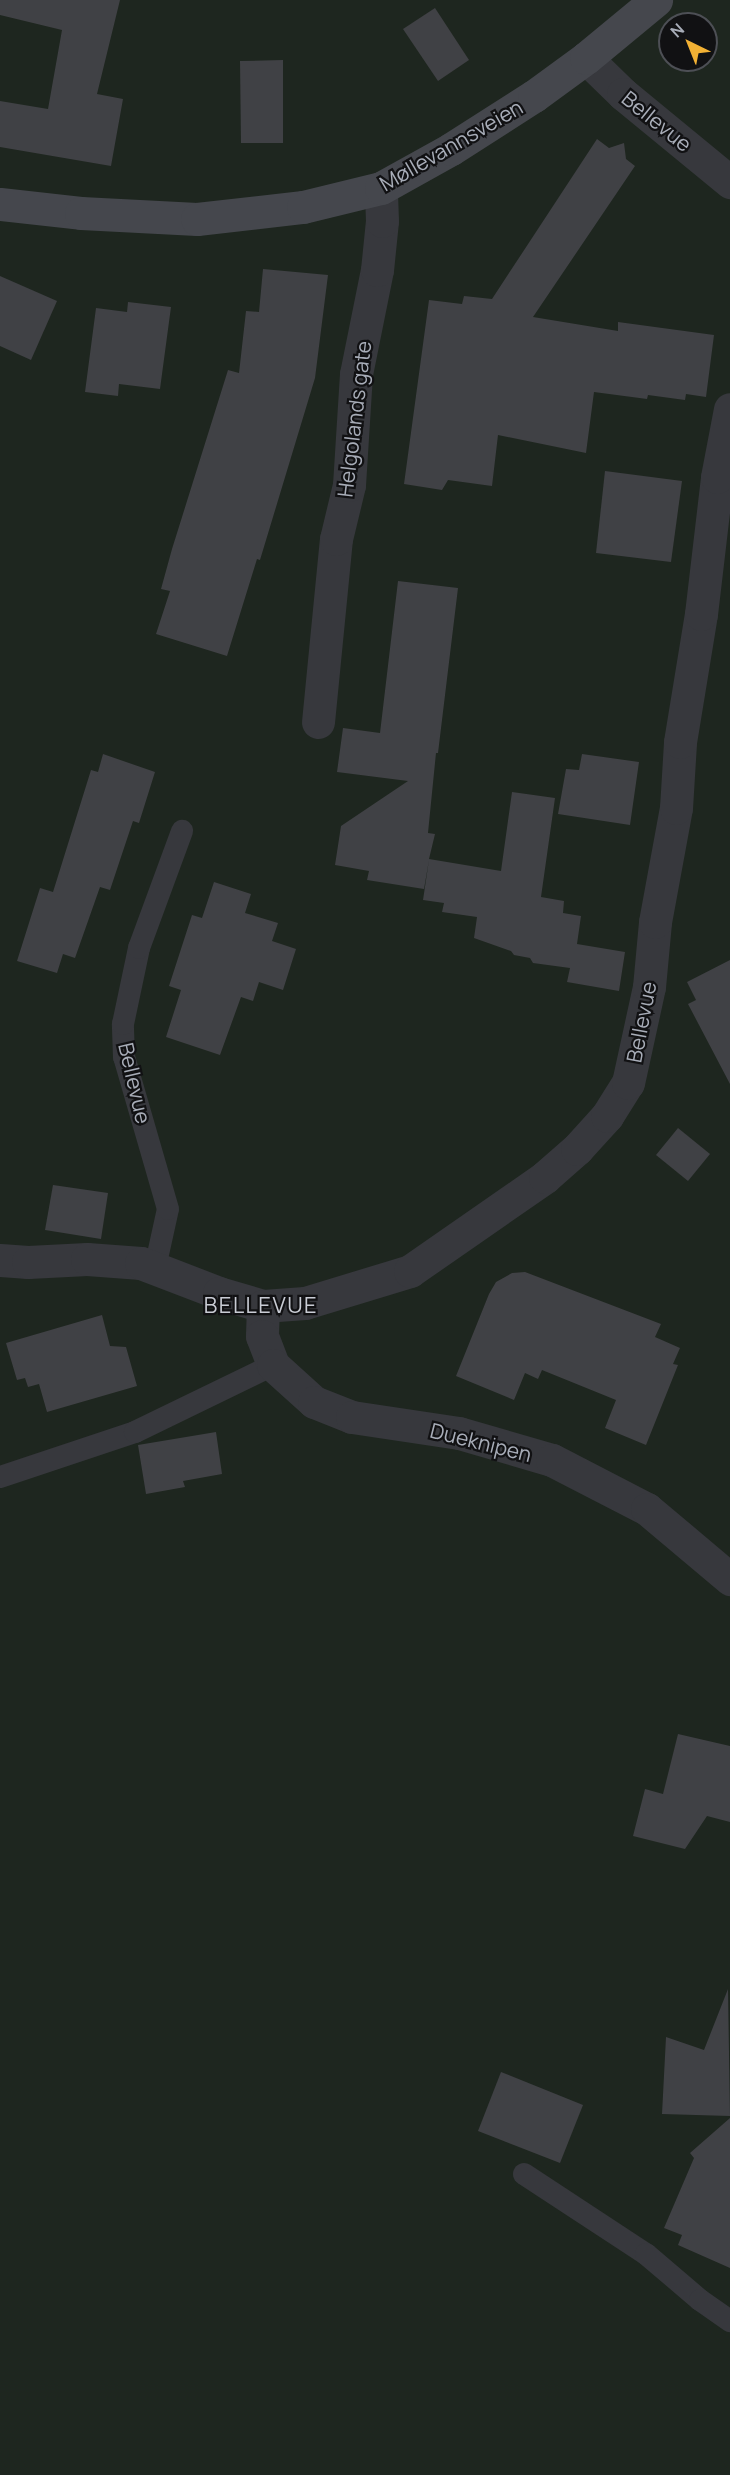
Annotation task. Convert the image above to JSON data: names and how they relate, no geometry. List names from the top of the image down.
{
  "streets": {
    "main road": ["Møllevannsveien"],
    "street": ["Bellevue", "Helgolands gate", "Dueknipen"]
  },
  "crossings": [
    ["Bellevue", "Møllevannsveien"],
    ["Bellevue", "Dueknipen"],
    ["Møllevannsveien", "Helgolands gate"]
  ],
  "districts": ["BELLEVUE"],
  "north": "top left"
}
